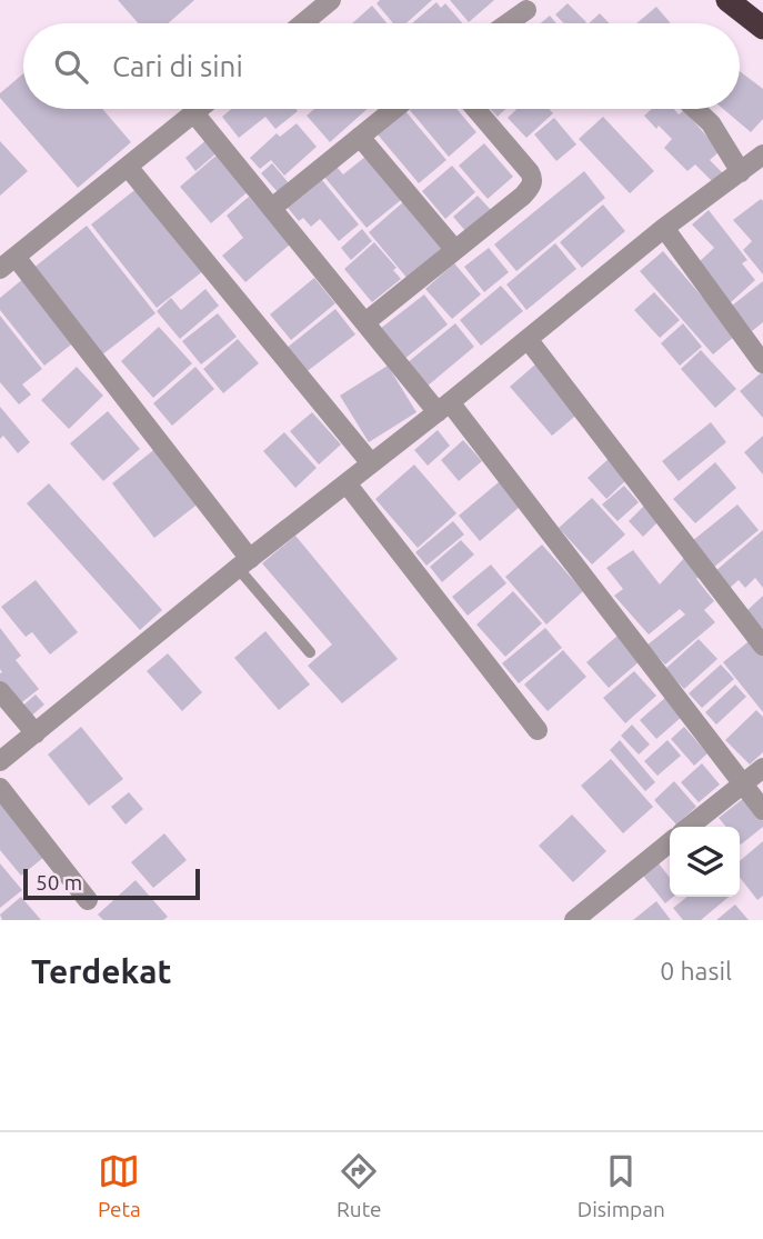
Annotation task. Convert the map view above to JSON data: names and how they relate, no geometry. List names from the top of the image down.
{
  "scale_bar": "50 m",
  "page": {
    "search": "Cari di sini",
    "scale": "50 m",
    "heading": ["Terdekat", "0 hasil"],
    "nav": ["Peta", "Rute", "Disimpan"]
  }
}
